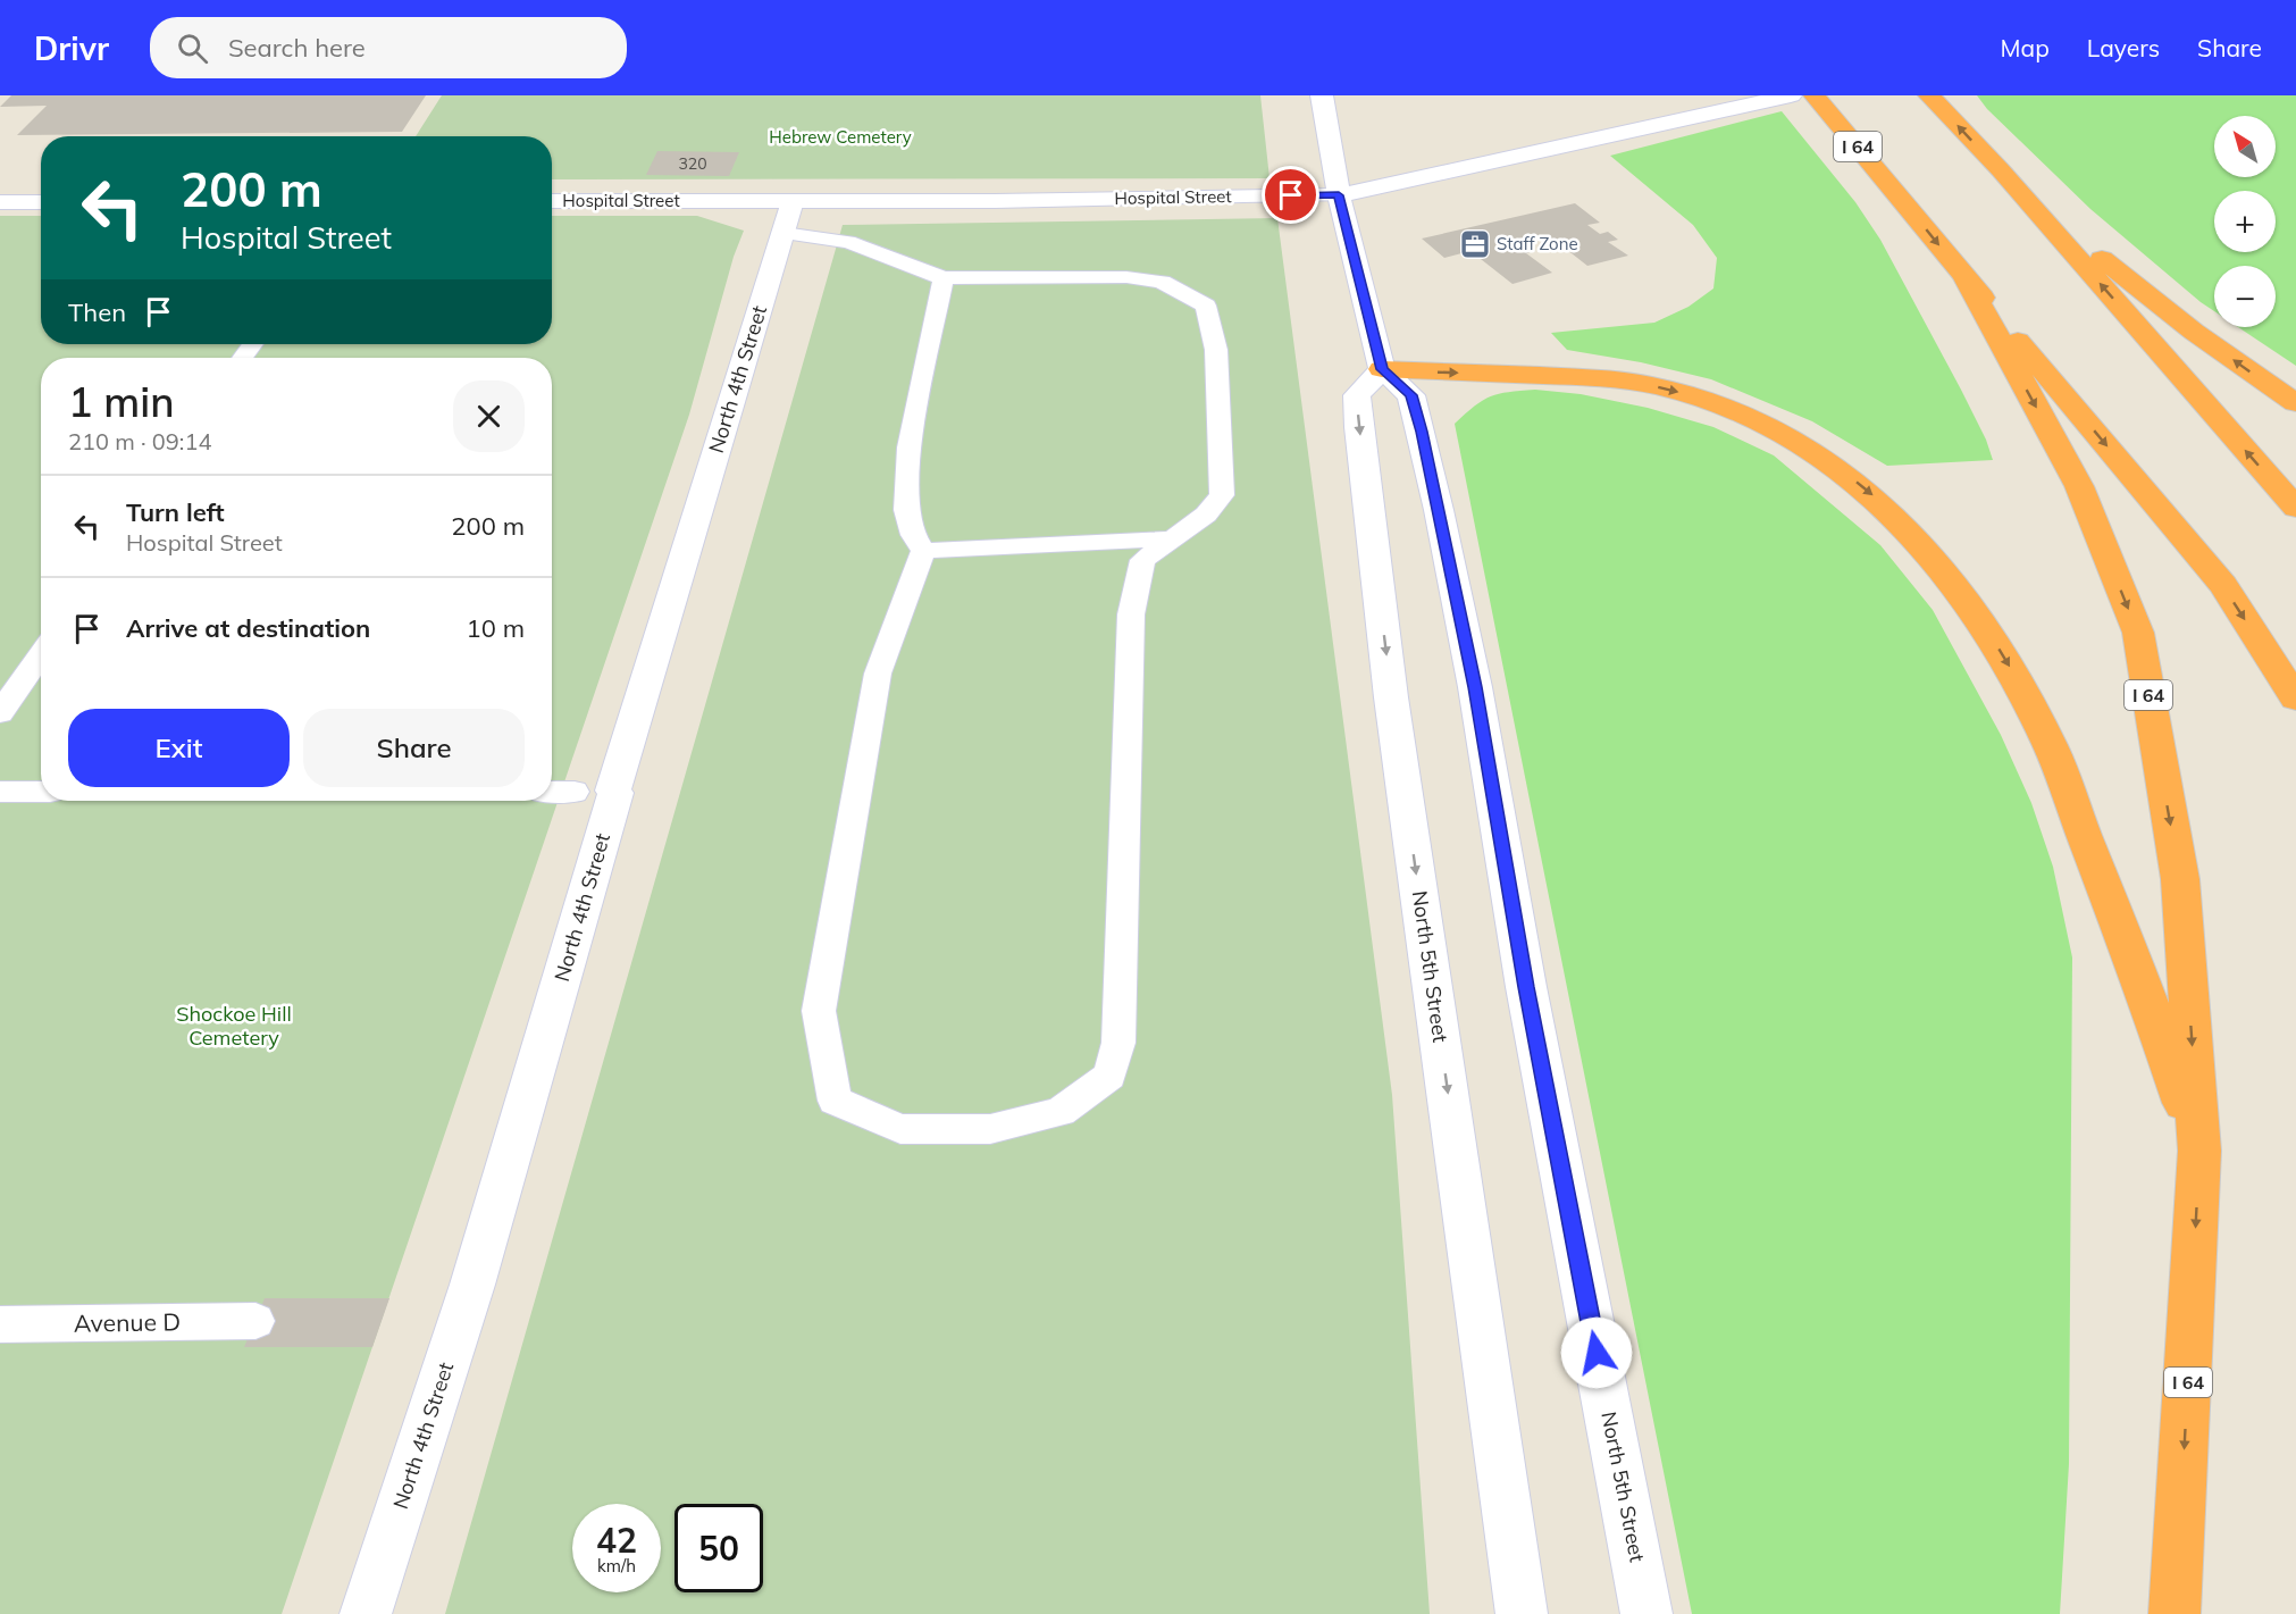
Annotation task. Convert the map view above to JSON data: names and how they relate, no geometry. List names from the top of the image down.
{
  "streets": {
    "highway": ["I 64"],
    "main road": ["Hospital Street", "North 4th Street", "North 5th Street"],
    "lane": ["Avenue D"]
  },
  "crossings": [
    ["Hospital Street", "North 4th Street"]
  ],
  "parks": ["Hebrew Cemetery", "Shockoe Hill Cemetery"],
  "places": {
    "office": ["Staff Zone"]
  },
  "house_numbers": ["320"],
  "north": "top left",
  "page": {
    "header": "Drivr",
    "search": "Search here",
    "nav": ["Map", "Layers", "Share"],
    "map_buttons": ["+", "−"],
    "turn": ["200 m", "Hospital Street"],
    "then": "Then",
    "heading": ["1 min", "210 m · 09:14"],
    "list": [
      {
        "name": "Turn left",
        "note": "Hospital Street",
        "value": "200 m"
      },
      {
        "name": "Arrive at destination",
        "value": "10 m"
      }
    ],
    "buttons": ["Exit", "Share"],
    "speed": "42 km/h",
    "limit": "50"
  }
}
